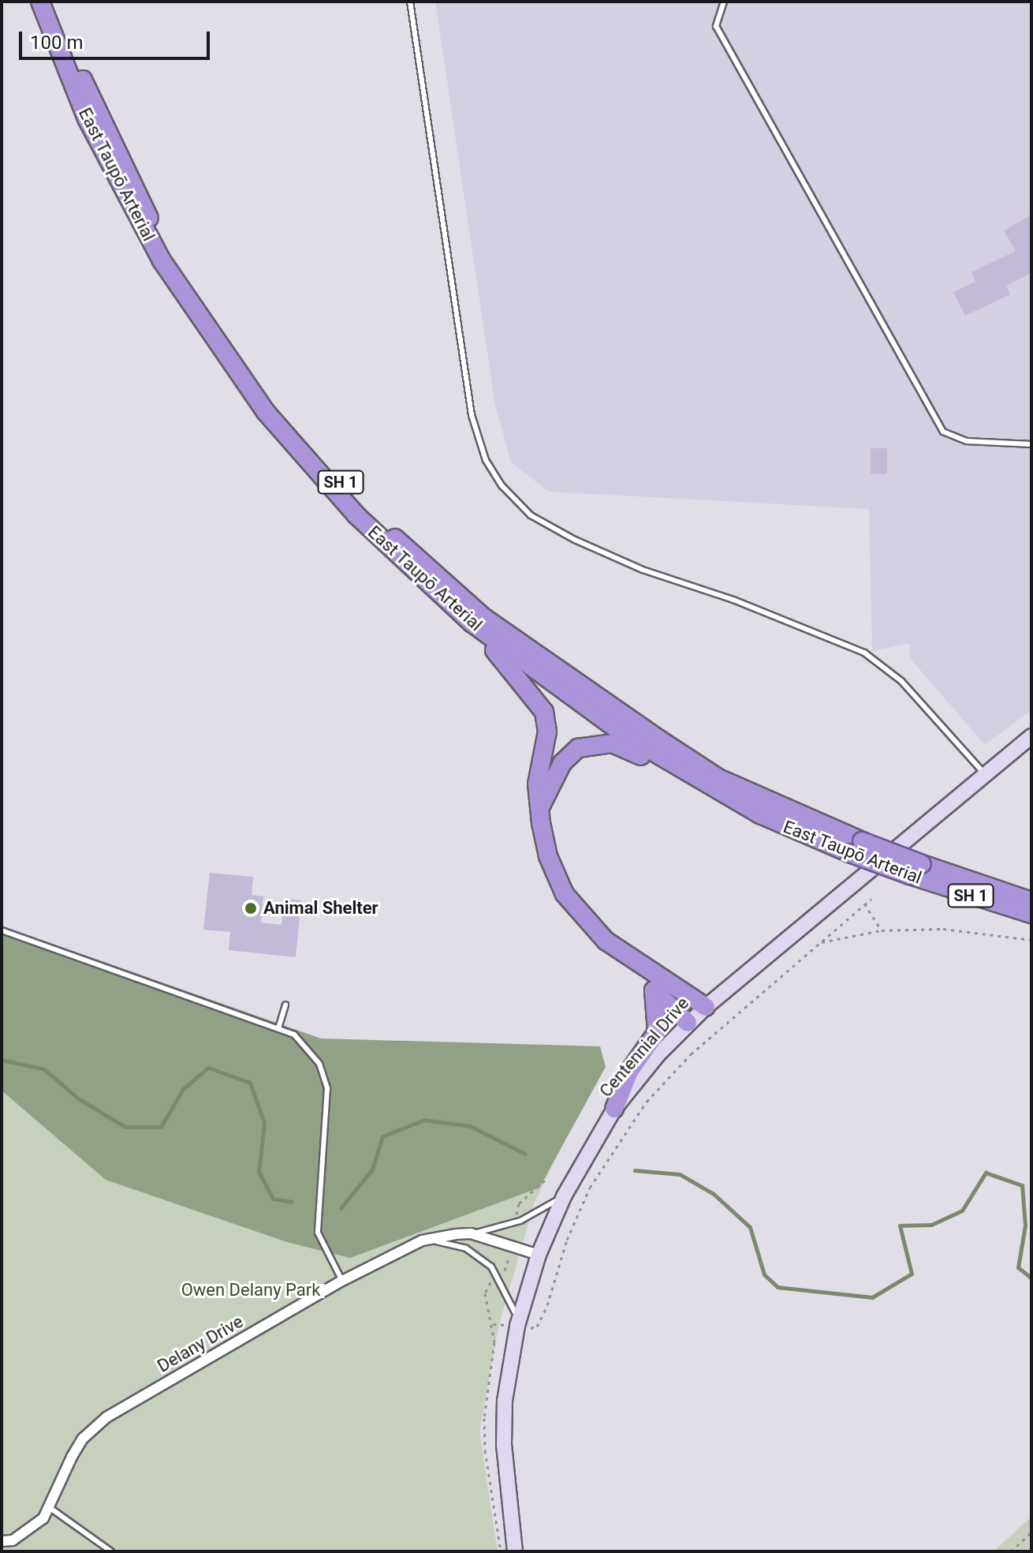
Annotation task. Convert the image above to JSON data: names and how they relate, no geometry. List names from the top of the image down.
{
  "streets": {
    "highway": ["East Taupō Arterial", "SH 1"],
    "main road": ["Centennial Drive"],
    "street": ["Delany Drive"]
  },
  "crossings": [
    ["Centennial Drive", "Delany Drive"]
  ],
  "parks": ["Owen Delany Park"],
  "places": ["Animal Shelter"],
  "scale_bar": "100 m"
}
